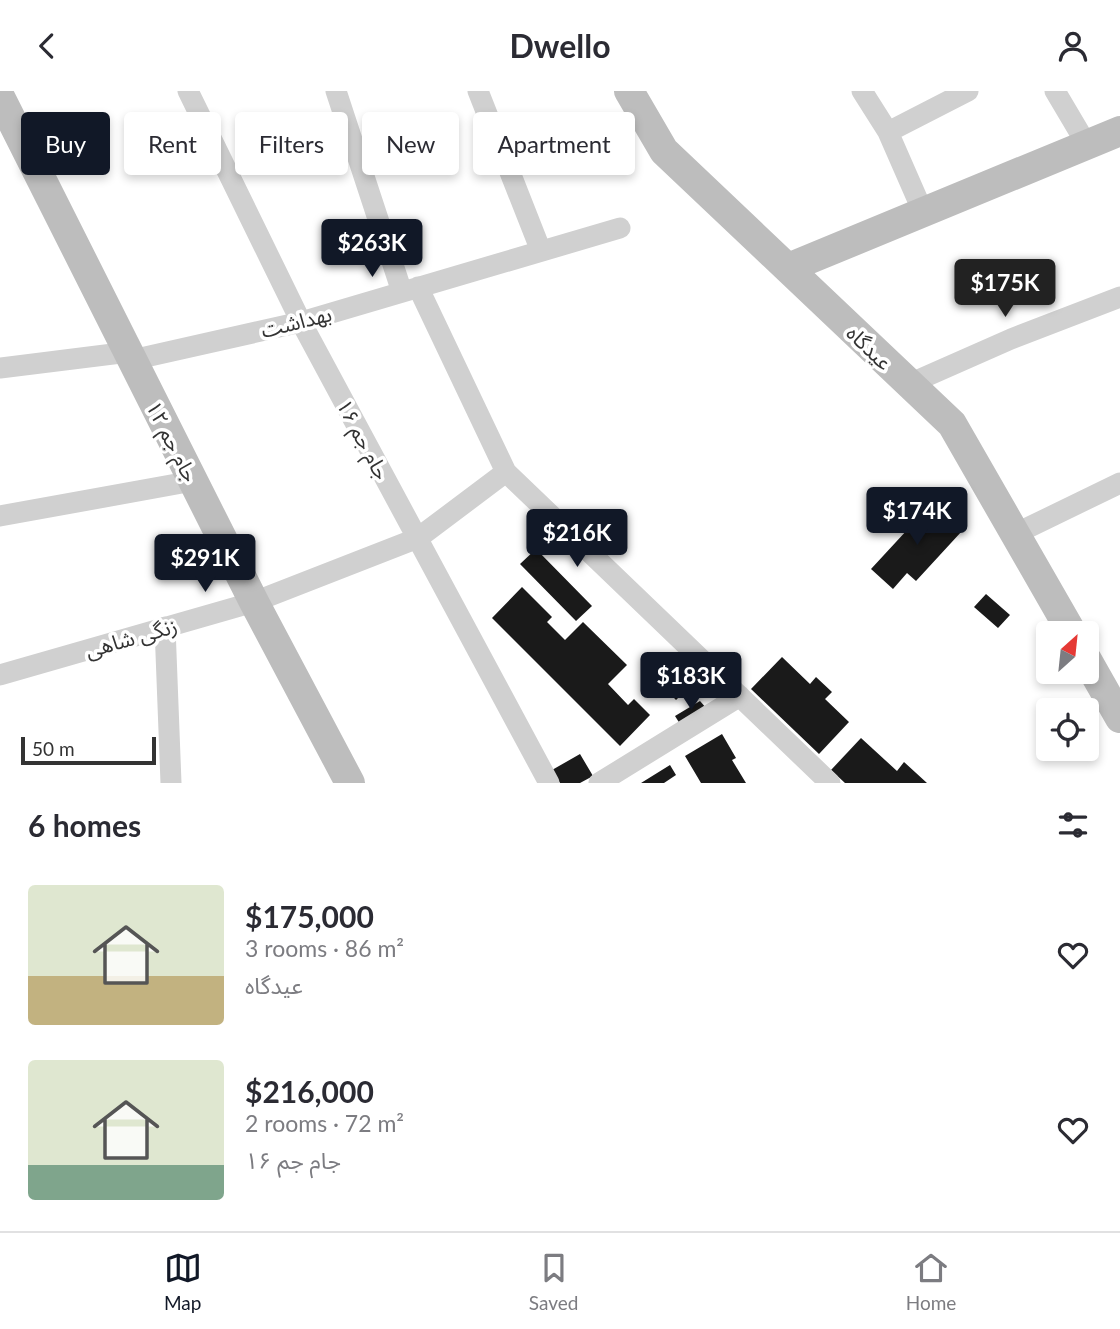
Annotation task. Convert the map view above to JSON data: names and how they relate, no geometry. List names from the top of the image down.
{
  "streets": {
    "street": [
      "بهداشت",
      "عیدگاه",
      "جام جم ۱۶",
      "جام جم ۱۲",
      "زنگی شاهی"
    ]
  },
  "crossings": [
    ["بهداشت", "جام جم ۱۶"],
    ["بهداشت", "جام جم ۱۲"],
    ["جام جم ۱۶", "زنگی شاهی"],
    ["جام جم ۱۲", "زنگی شاهی"]
  ],
  "scale_bar": "50 m",
  "north": "top right",
  "page": {
    "header": "Dwello",
    "chip": [
      "Buy",
      "Rent",
      "Filters",
      "New",
      "Apartment"
    ],
    "price": [
      "$263K",
      "$175K",
      "$174K",
      "$216K",
      "$291K",
      "$183K"
    ],
    "scale": "50 m",
    "heading": "6 homes",
    "list": [
      {
        "name": "$175,000",
        "note": "3 rooms · 86 m² · عیدگاه"
      },
      {
        "name": "$216,000",
        "note": "2 rooms · 72 m² · جام جم ۱۶"
      }
    ],
    "tabs": ["Map", "Saved", "Home"]
  }
}
